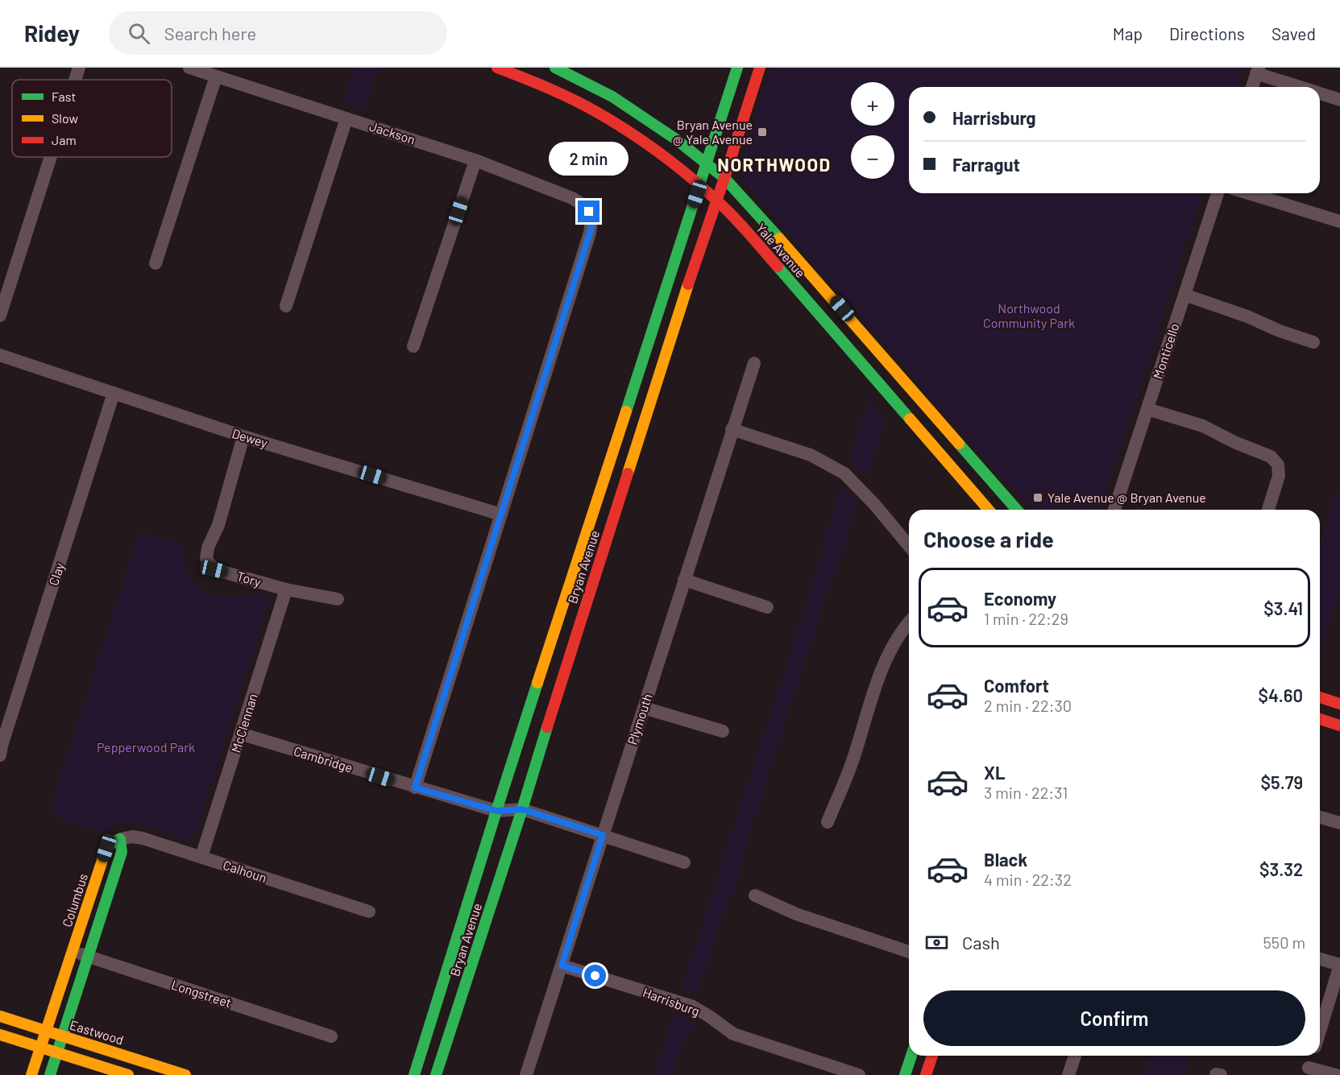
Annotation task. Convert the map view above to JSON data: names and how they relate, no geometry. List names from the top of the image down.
{
  "streets": {
    "main road": [
      "Yale Avenue",
      "Bryan Avenue",
      "Columbus",
      "Eastwood"
    ],
    "street": [
      "Jackson",
      "Monticello",
      "Dewey",
      "Clay",
      "Tory",
      "Plymouth",
      "McClennan",
      "Cambridge",
      "Calhoun",
      "Longstreet",
      "Harrisburg"
    ]
  },
  "crossings": [
    ["Jackson", "Dewey"],
    ["Yale Avenue", "Bryan Avenue"],
    ["Dewey", "Clay"],
    ["Dewey", "Tory"],
    ["Bryan Avenue", "Cambridge"],
    ["Tory", "McClennan"],
    ["Plymouth", "Cambridge"],
    ["Plymouth", "Harrisburg"],
    ["McClennan", "Cambridge"],
    ["McClennan", "Calhoun"],
    ["Calhoun", "Columbus"],
    ["Columbus", "Longstreet"],
    ["Columbus", "Eastwood"]
  ],
  "districts": ["NORTHWOOD"],
  "parks": ["Northwood Community Park", "Pepperwood Park"],
  "places": {
    "transit": ["Bryan Avenue @ Yale Avenue", "Yale Avenue @ Bryan Avenue"]
  },
  "legend": ["Fast", "Slow", "Jam"],
  "page": {
    "header": "Ridey",
    "search": "Search here",
    "nav": ["Map", "Directions", "Saved"],
    "map_buttons": ["+", "−"],
    "banner": ["Harrisburg", "Farragut"],
    "bubble": "2 min",
    "heading": "Choose a ride",
    "list": [
      {
        "name": "Economy",
        "note": "1 min · 22:29",
        "value": "$3.41"
      },
      {
        "name": "Comfort",
        "note": "2 min · 22:30",
        "value": "$4.60"
      },
      {
        "name": "XL",
        "note": "3 min · 22:31",
        "value": "$5.79"
      },
      {
        "name": "Black",
        "note": "4 min · 22:32",
        "value": "$3.32"
      }
    ],
    "pay": ["Cash", "550 m"],
    "buttons": "Confirm"
  }
}
